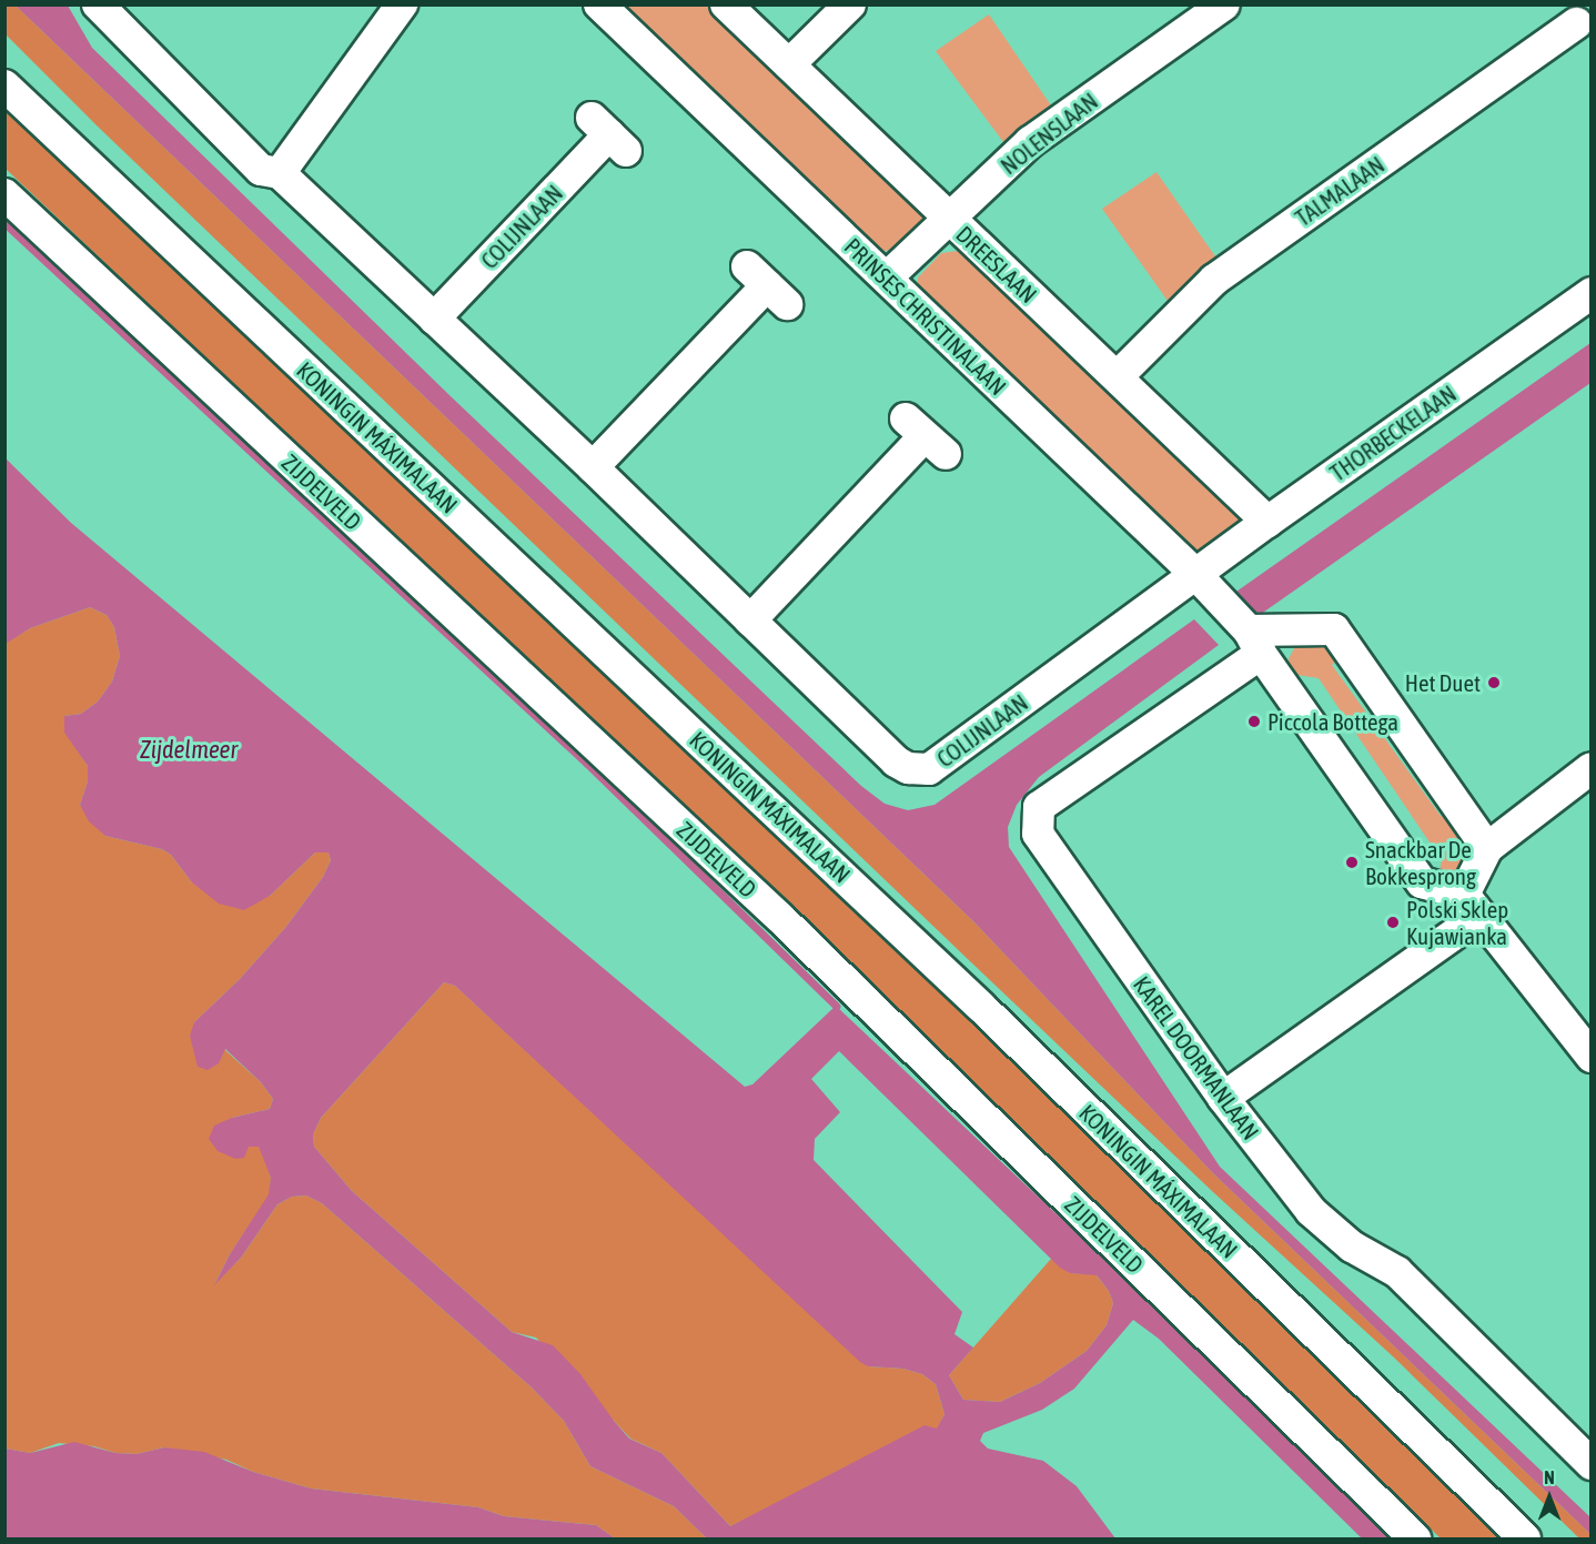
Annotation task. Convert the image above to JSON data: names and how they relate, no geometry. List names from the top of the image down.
{
  "streets": {
    "street": [
      "NOLENSLAAN",
      "TALMALAAN",
      "COLIJNLAAN",
      "DREESLAAN",
      "PRINSES CHRISTINALAAN",
      "THORBECKELAAN",
      "KONINGIN MÁXIMALAAN",
      "ZIJDELVELD",
      "KAREL DOORMANLAAN"
    ]
  },
  "crossings": [
    ["NOLENSLAAN", "DREESLAAN"],
    ["NOLENSLAAN", "PRINSES CHRISTINALAAN"],
    ["TALMALAAN", "DREESLAAN"],
    ["COLIJNLAAN", "PRINSES CHRISTINALAAN"],
    ["COLIJNLAAN", "THORBECKELAAN"],
    ["DREESLAAN", "THORBECKELAAN"],
    ["PRINSES CHRISTINALAAN", "THORBECKELAAN"],
    ["PRINSES CHRISTINALAAN", "KAREL DOORMANLAAN"]
  ],
  "water": ["Zijdelmeer"],
  "places": [
    "Het Duet",
    "Piccola Bottega",
    "Snackbar De Bokkesprong",
    "Polski Sklep Kujawianka"
  ],
  "north": "top"
}
